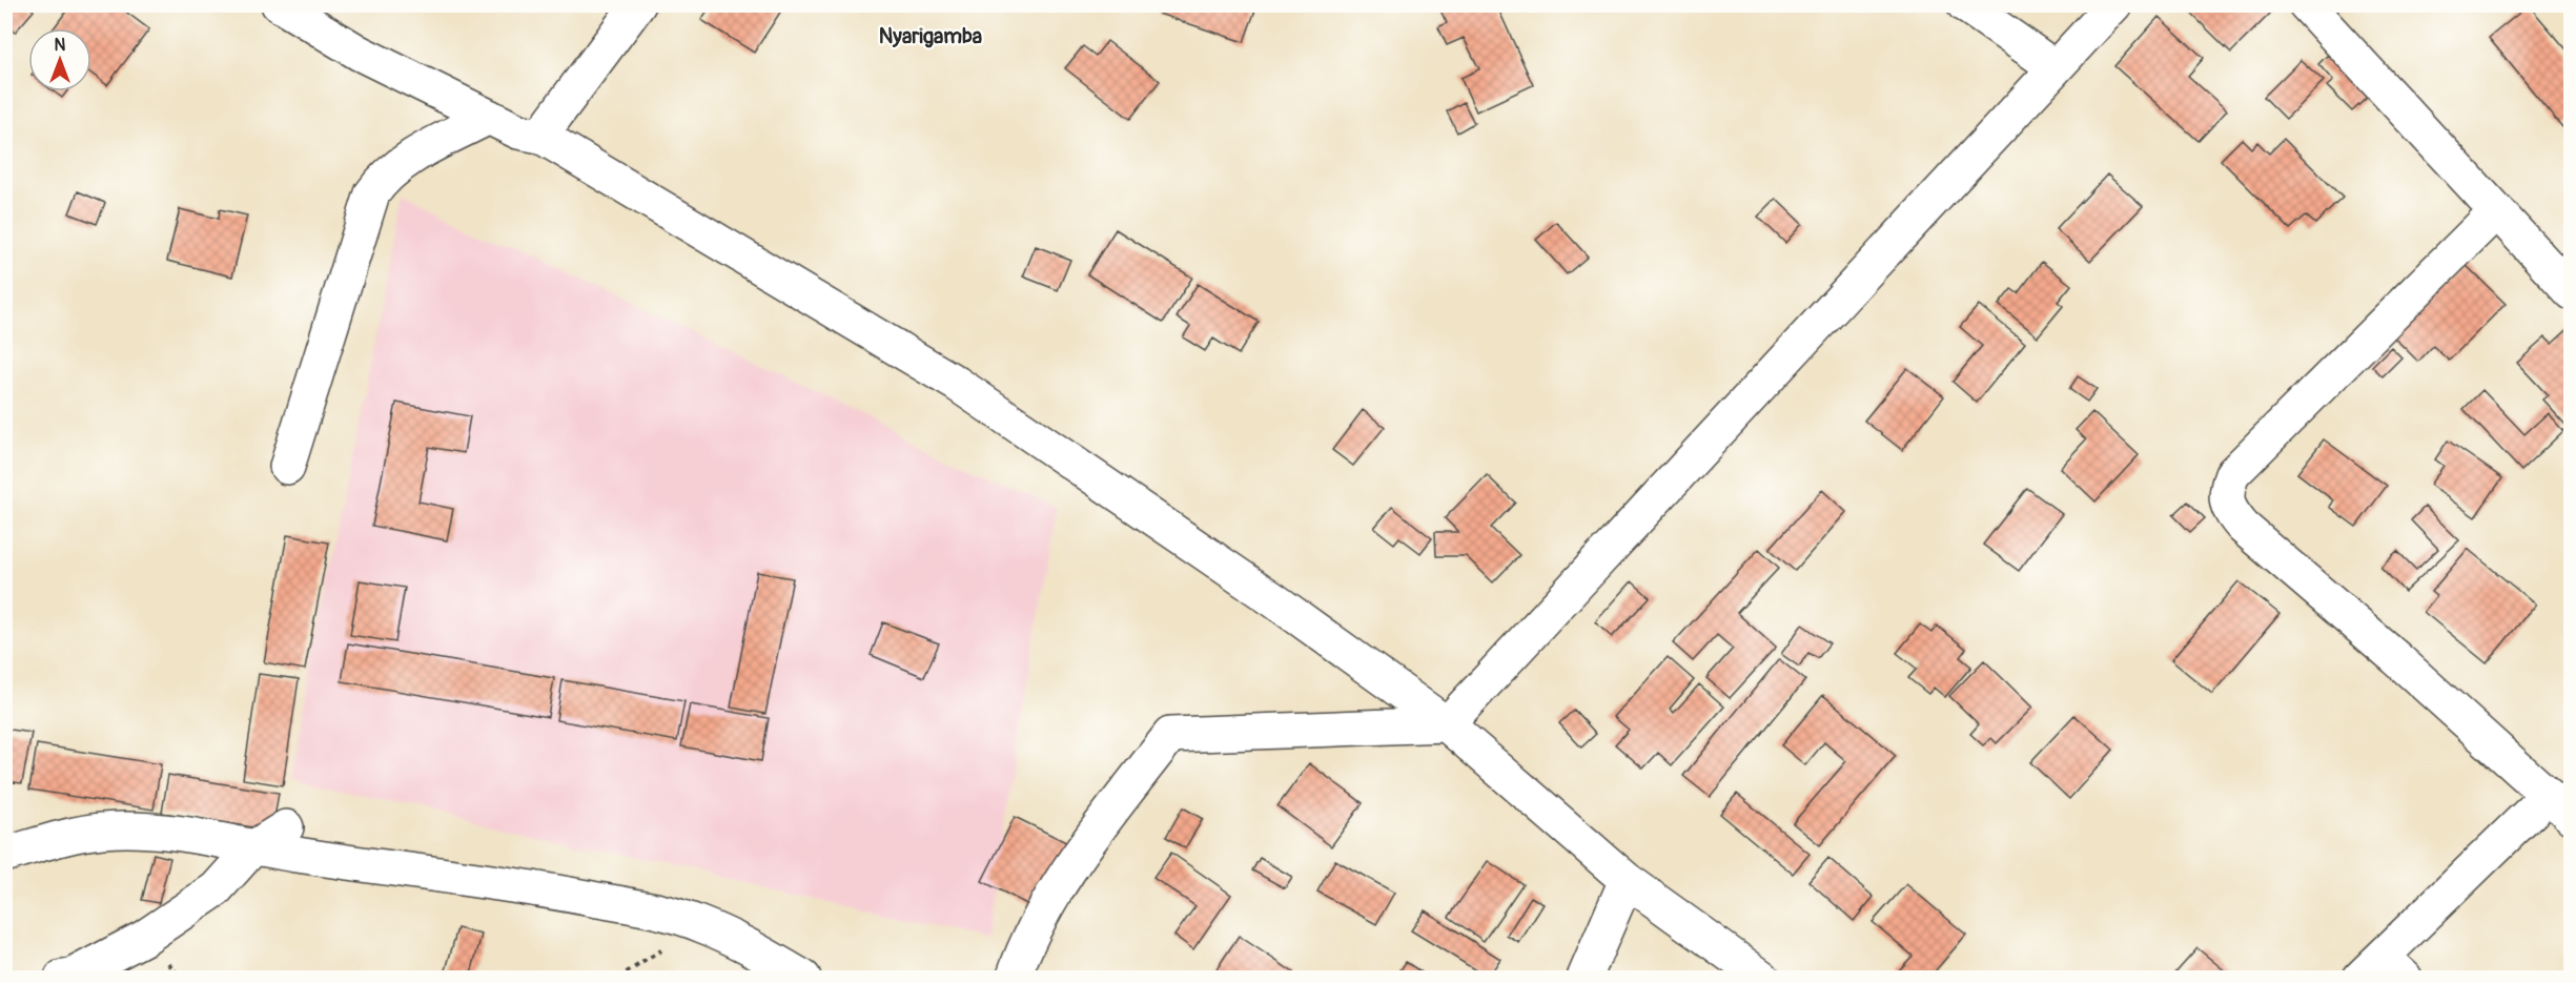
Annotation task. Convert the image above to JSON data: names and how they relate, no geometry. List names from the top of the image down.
{
  "districts": ["Nyarigamba"],
  "north": "top"
}
